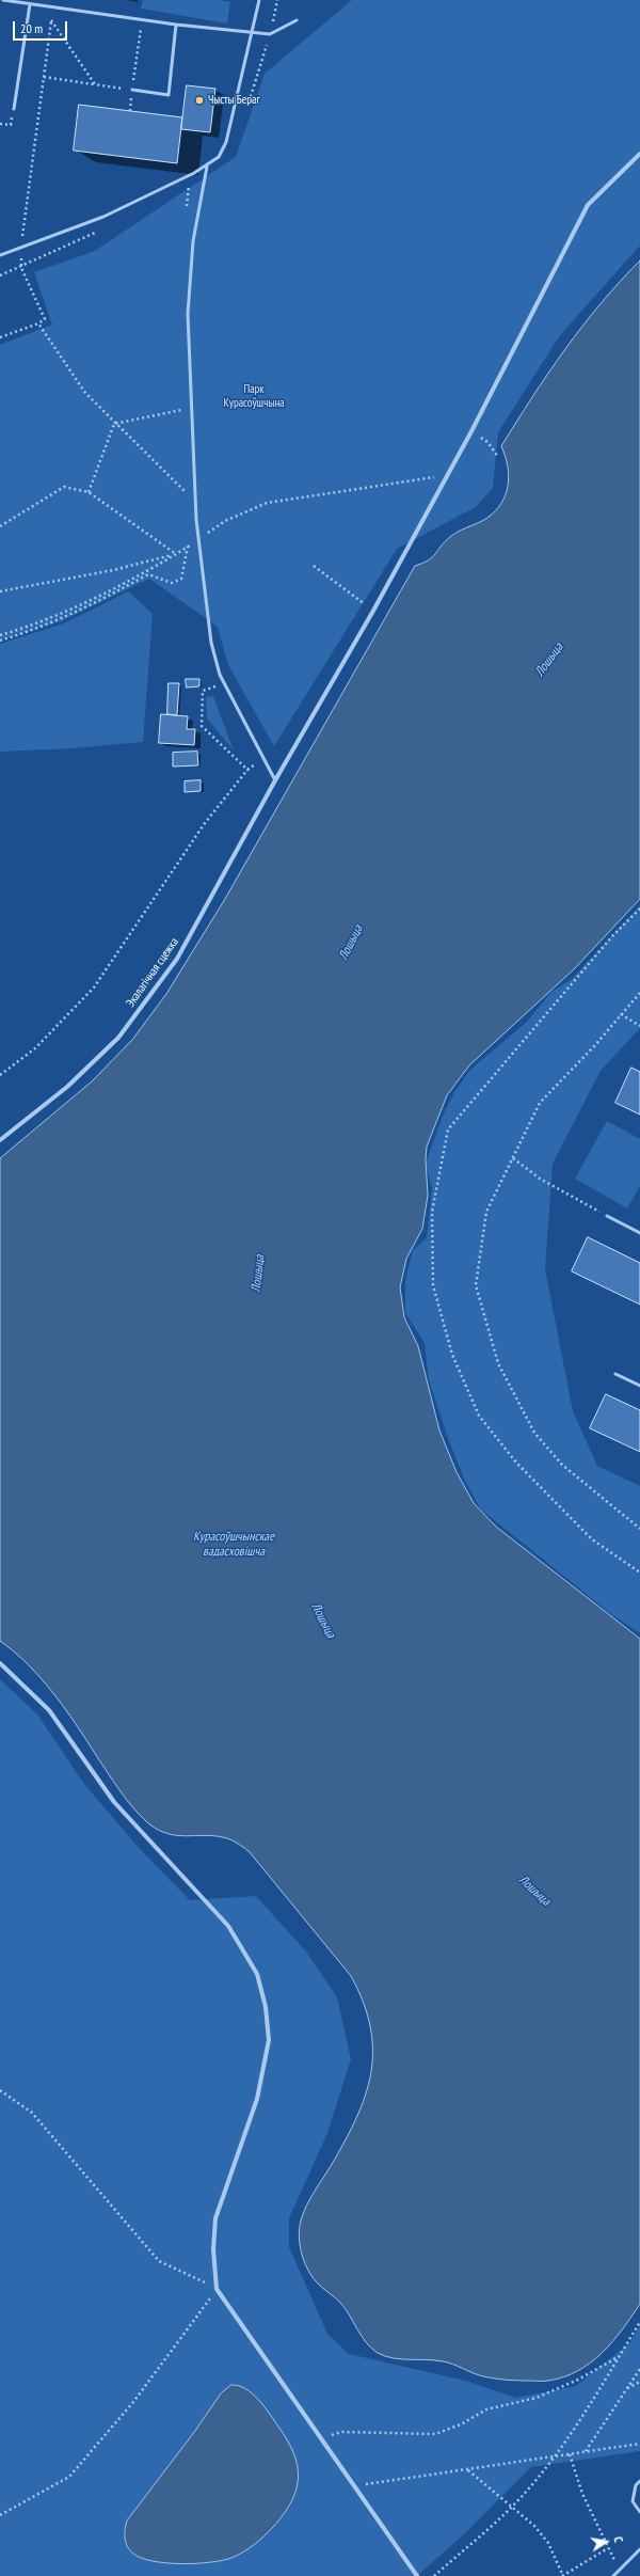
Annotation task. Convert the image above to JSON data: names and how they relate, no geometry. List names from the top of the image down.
{
  "streets": {
    "street": ["Экалагічная сцежка"]
  },
  "water": ["Лошыца", "Курасоўшчынскае вадасховішча"],
  "parks": ["Парк Курасоўшчына"],
  "places": ["Чысты Бераг"],
  "scale_bar": "20 m",
  "north": "right"
}
